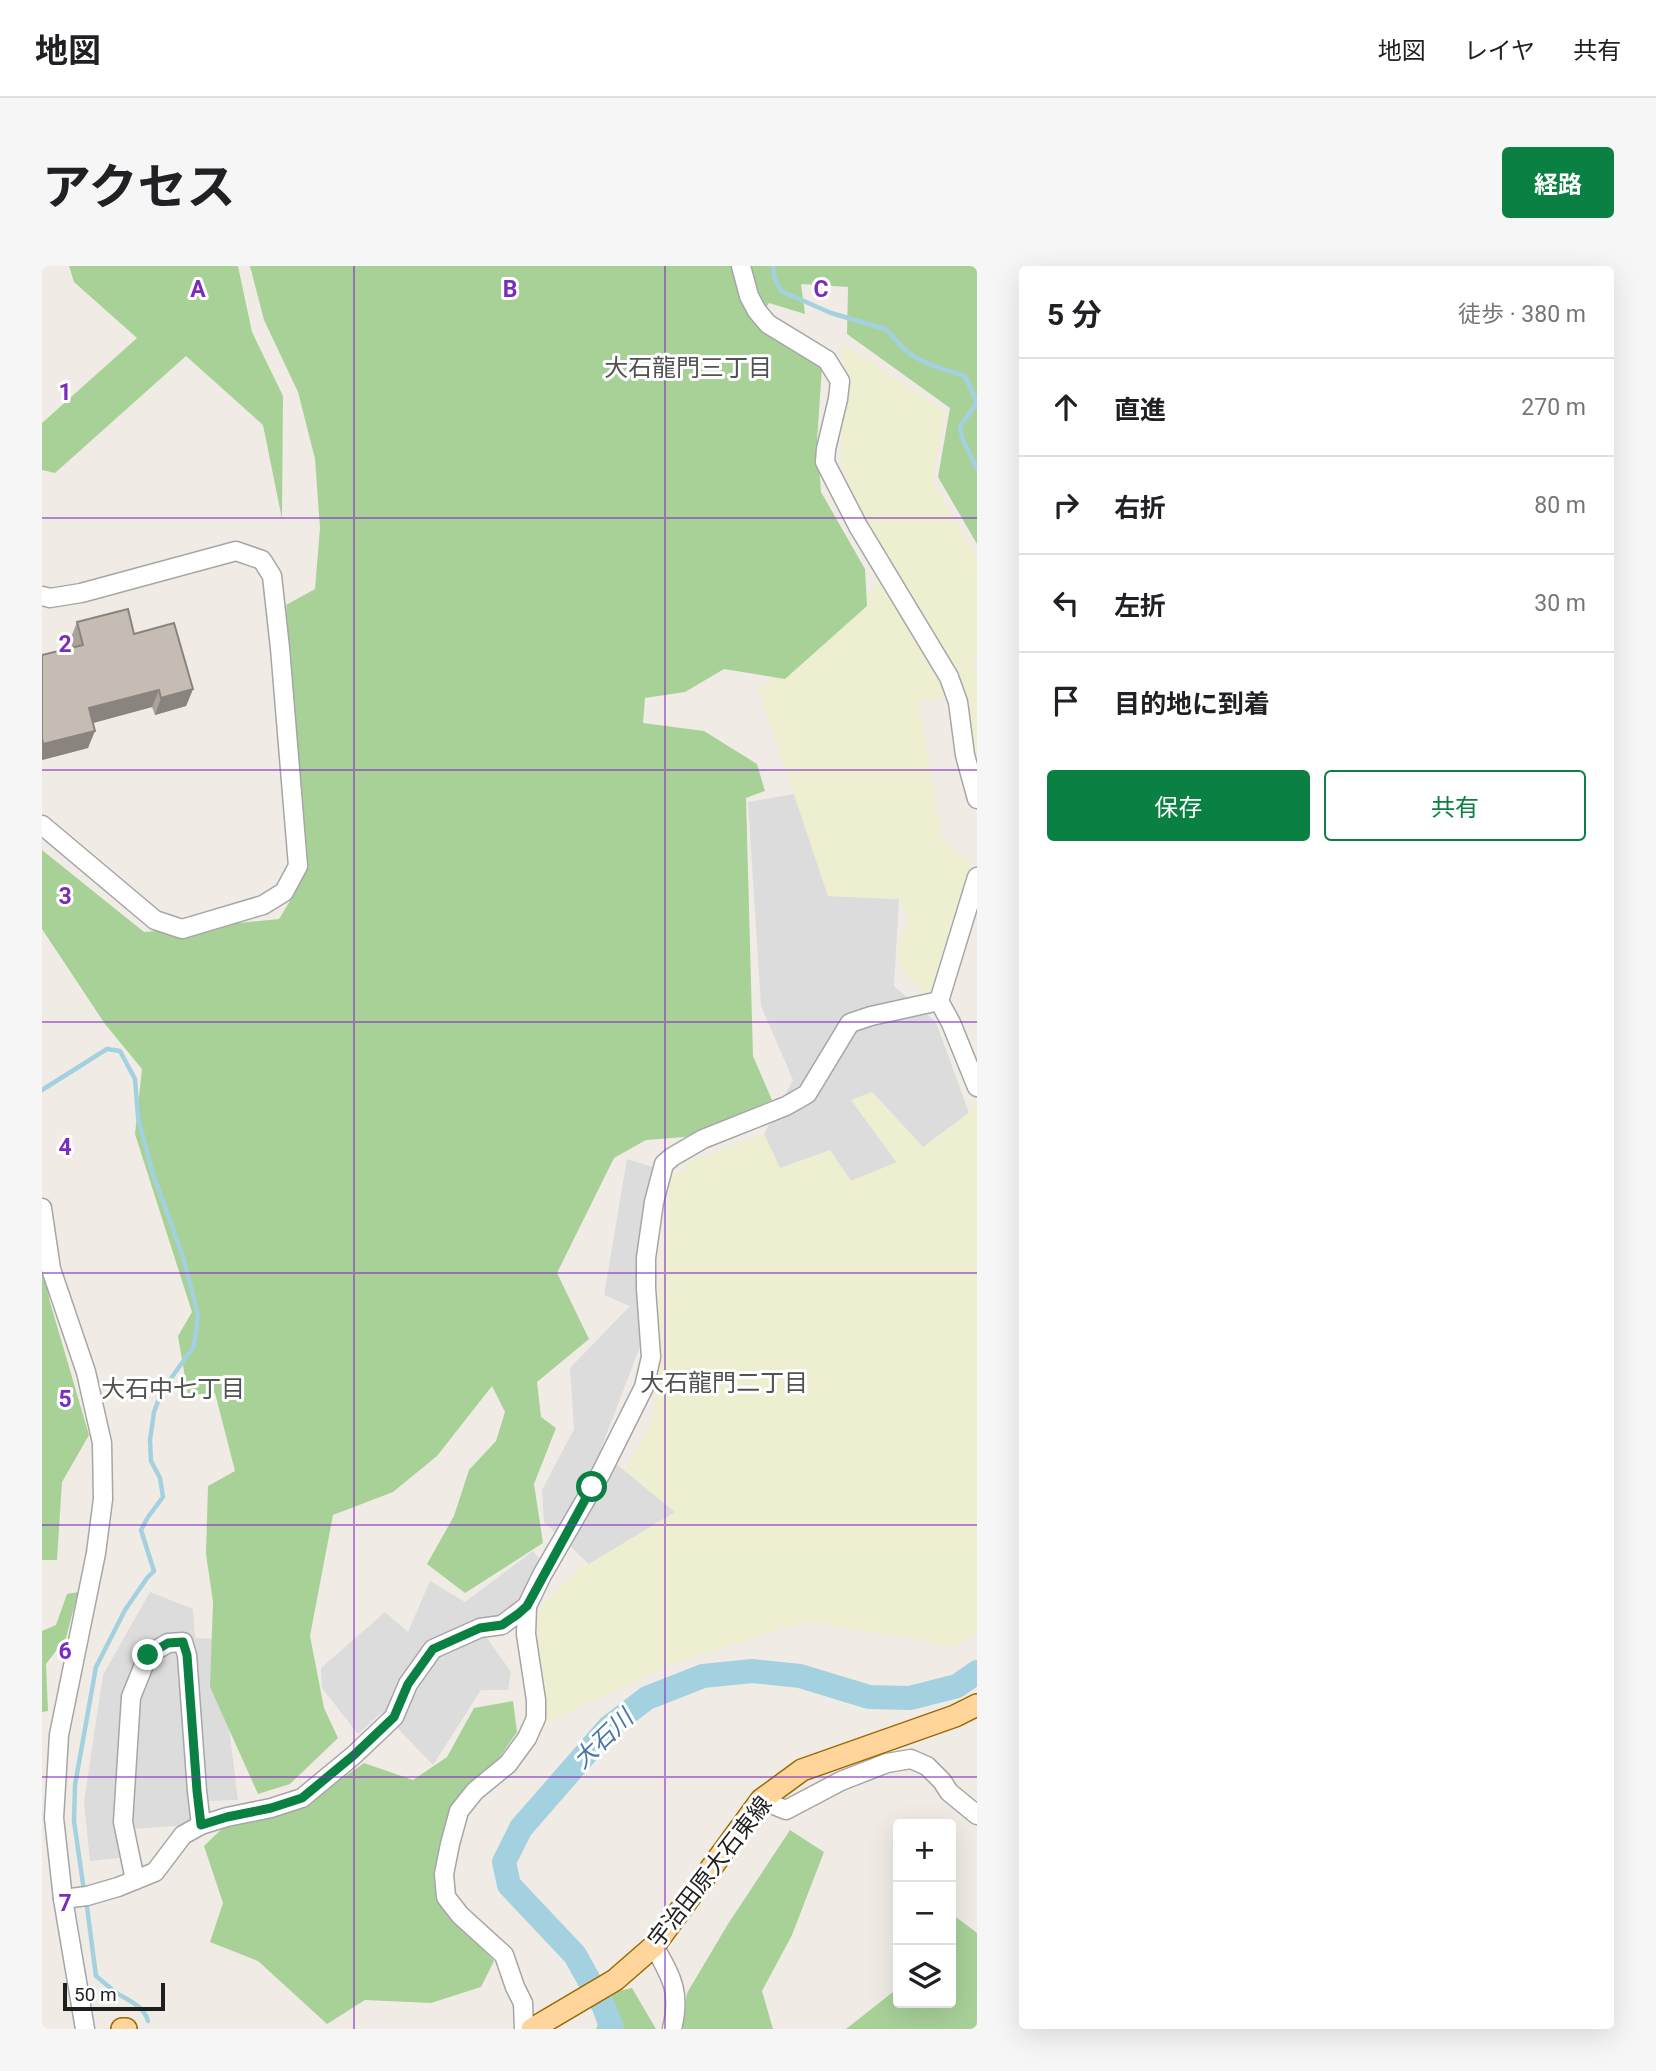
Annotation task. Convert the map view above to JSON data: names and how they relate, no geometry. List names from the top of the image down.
{
  "streets": {
    "main road": ["宇治田原大石東線"]
  },
  "districts": ["大石龍門三丁目", "大石龍門二丁目", "大石中七丁目"],
  "water": ["大石川"],
  "scale_bar": "50 m",
  "page": {
    "header": "地図",
    "nav": ["地図", "レイヤ", "共有"],
    "title": "アクセス",
    "buttons": [
      "経路",
      ["保存", "共有"]
    ],
    "heading": ["5 分", "徒歩 · 380 m"],
    "list": [
      ["直進", "270 m"],
      ["右折", "80 m"],
      ["左折", "30 m"],
      "目的地に到着"
    ],
    "map_buttons": ["+", "−"],
    "scale": "50 m"
  },
  "grid": {
    "columns": ["A", "B", "C"],
    "rows": [
      "1",
      "2",
      "3",
      "4",
      "5",
      "6",
      "7"
    ]
  }
}
